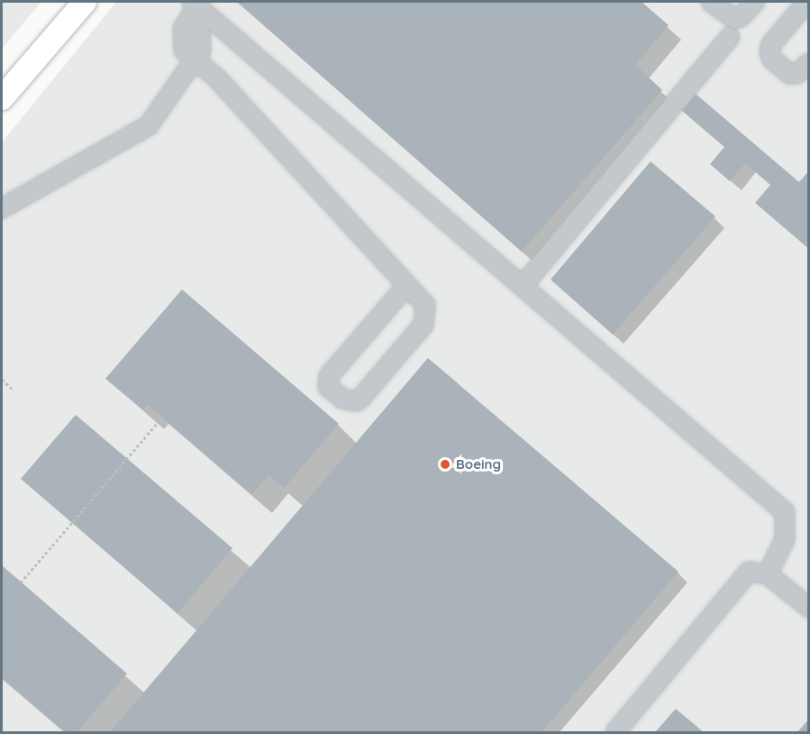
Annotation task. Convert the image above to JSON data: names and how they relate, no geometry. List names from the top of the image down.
{
  "places": ["Boeing"]
}
